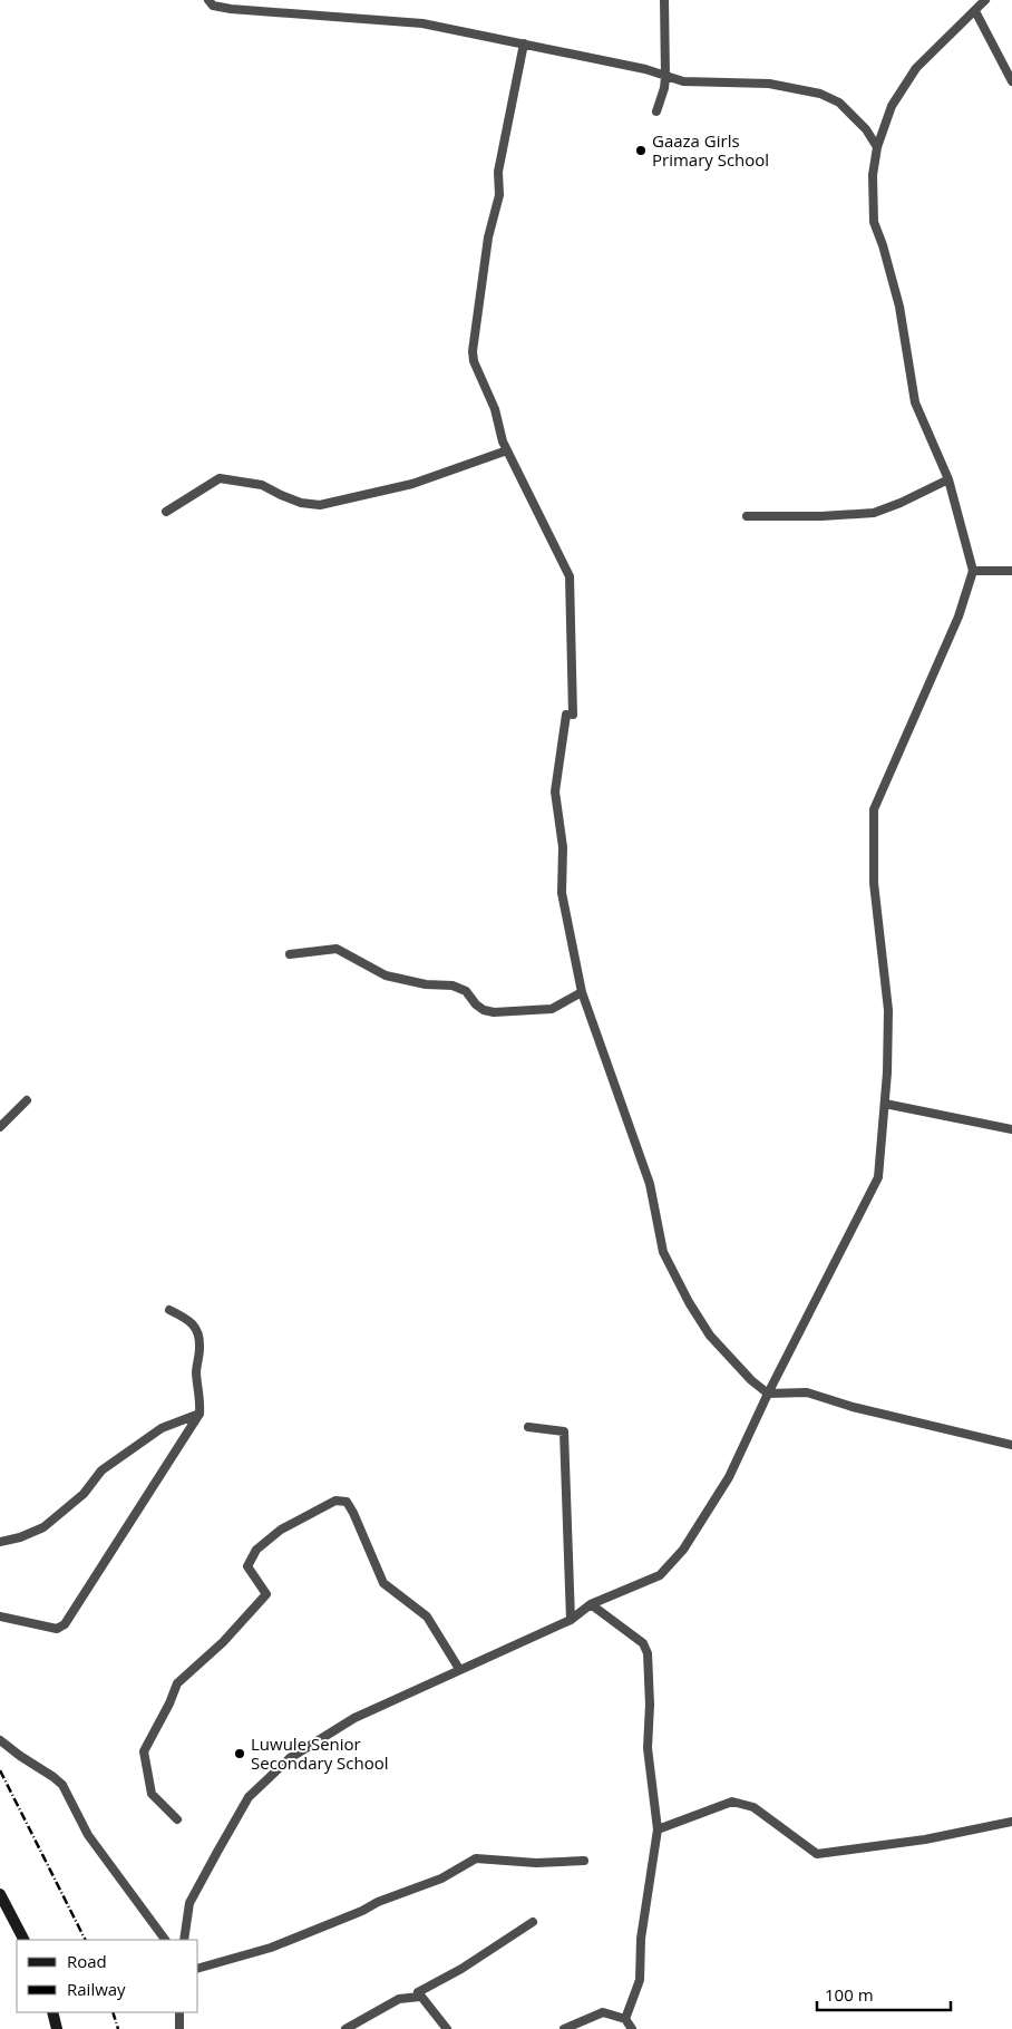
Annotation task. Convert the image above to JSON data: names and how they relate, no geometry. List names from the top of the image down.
{
  "places": ["Gaaza Girls Primary School", "Luwule Senior Secondary School"],
  "legend": ["Road", "Railway"],
  "scale_bar": "100 m"
}
